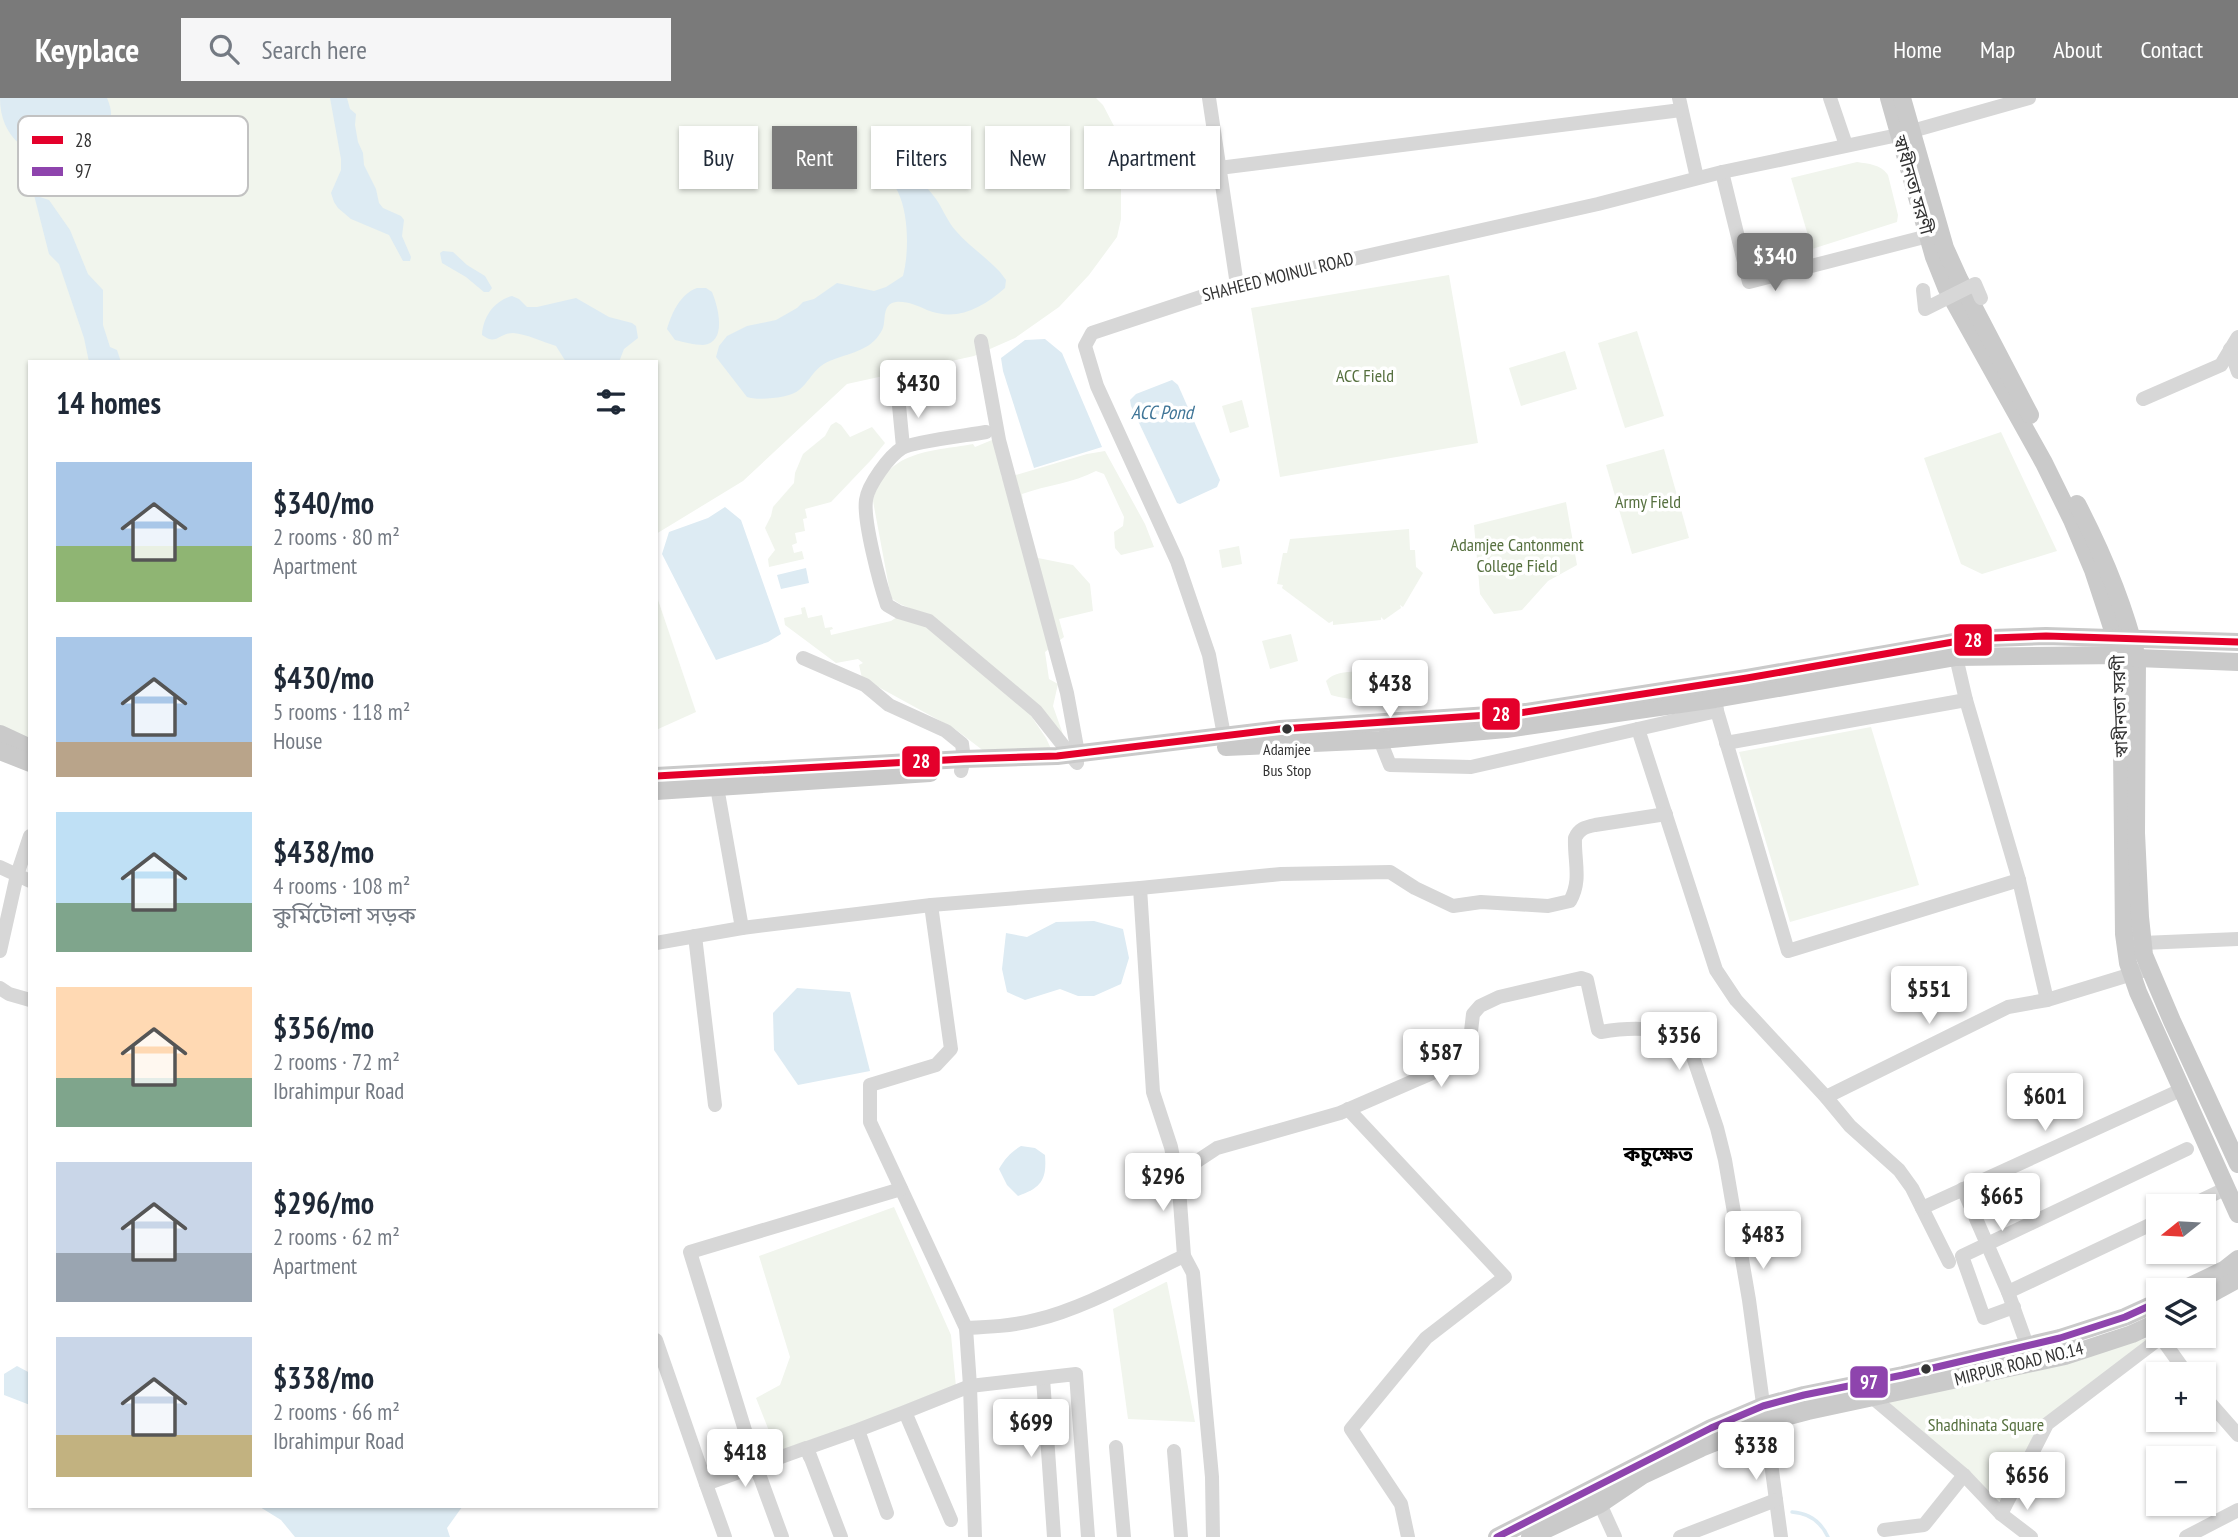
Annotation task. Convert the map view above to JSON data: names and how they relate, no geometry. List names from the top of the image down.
{
  "streets": {
    "main road": ["স্বাধীনতা সরণী", "MIRPUR ROAD NO.14"],
    "street": ["SHAHEED MOINUL ROAD"]
  },
  "crossings": [
    ["স্বাধীনতা সরণী", "SHAHEED MOINUL ROAD"]
  ],
  "districts": ["কচুক্ষেত"],
  "water": ["ACC Pond"],
  "parks": [
    "ACC Field",
    "Army Field",
    "Adamjee Cantonment College Field",
    "Shadhinata Square"
  ],
  "places": ["Adamjee Bus Stop"],
  "lines": ["transit line 28", "transit line 97"],
  "legend": ["28", "97"],
  "north": "left",
  "page": {
    "header": "Keyplace",
    "search": "Search here",
    "nav": [
      "Home",
      "Map",
      "About",
      "Contact"
    ],
    "chip": [
      "Buy",
      "Rent",
      "Filters",
      "New",
      "Apartment"
    ],
    "price": [
      "$340",
      "$430",
      "$438",
      "$551",
      "$356",
      "$587",
      "$601",
      "$296",
      "$665",
      "$483",
      "$699",
      "$338",
      "$418",
      "$656"
    ],
    "heading": "14 homes",
    "list": [
      {
        "name": "$340/mo",
        "note": "2 rooms · 80 m² · Apartment"
      },
      {
        "name": "$430/mo",
        "note": "5 rooms · 118 m² · House"
      },
      {
        "name": "$438/mo",
        "note": "4 rooms · 108 m² · কুর্মিটোলা সড়ক"
      },
      {
        "name": "$356/mo",
        "note": "2 rooms · 72 m² · Ibrahimpur Road"
      },
      {
        "name": "$296/mo",
        "note": "2 rooms · 62 m² · Apartment"
      },
      {
        "name": "$338/mo",
        "note": "2 rooms · 66 m² · Ibrahimpur Road"
      }
    ],
    "map_buttons": ["+", "−"]
  }
}
